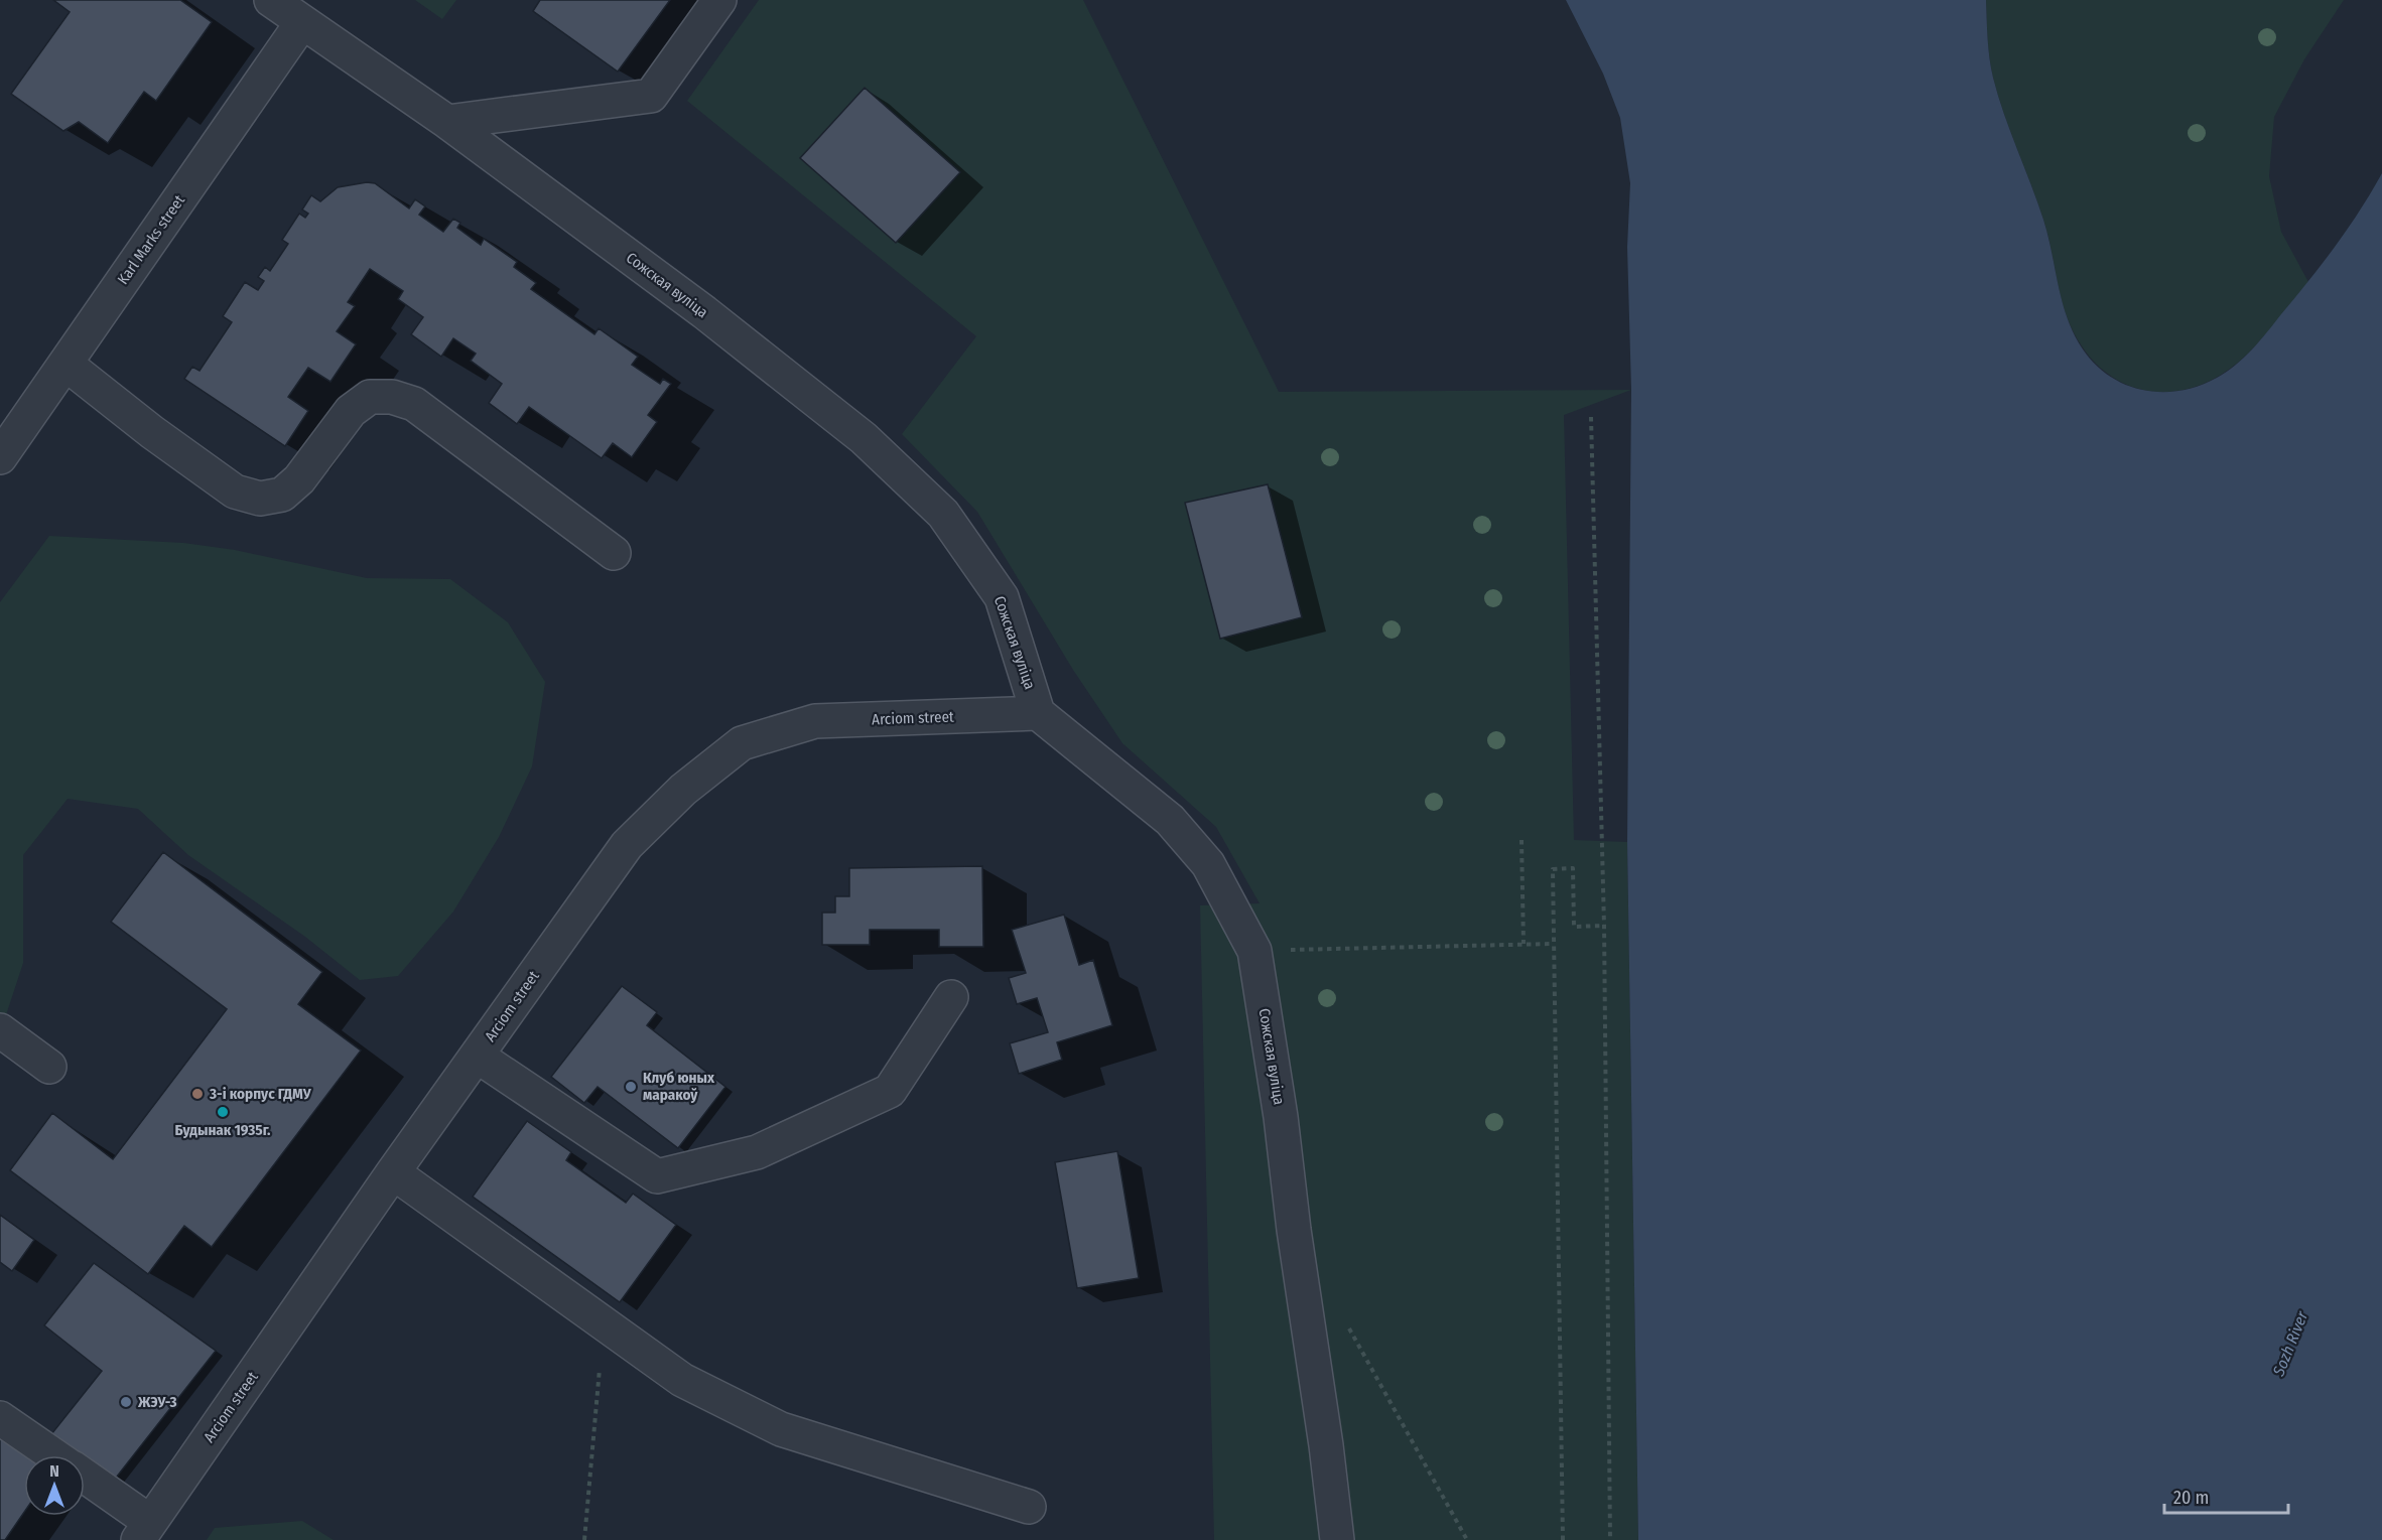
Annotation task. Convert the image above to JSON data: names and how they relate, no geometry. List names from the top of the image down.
{
  "streets": {
    "street": ["Karl Marks street", "Сожская вуліца", "Arciom street"]
  },
  "crossings": [
    ["Karl Marks street", "Сожская вуліца"],
    ["Сожская вуліца", "Arciom street"]
  ],
  "water": ["Sozh River"],
  "places": [
    "Клуб юных маракоў",
    "3-і корпус ГДМУ",
    "Будынак 1935г.",
    "ЖЭУ-3"
  ],
  "scale_bar": "20 m",
  "north": "top"
}
